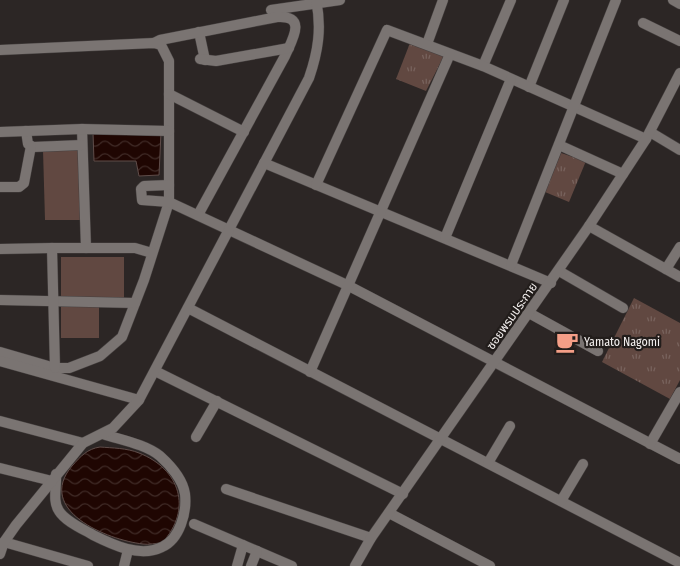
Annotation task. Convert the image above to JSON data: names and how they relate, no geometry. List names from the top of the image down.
{
  "streets": {
    "street": ["ซอยพรมประกาย"]
  },
  "places": {
    "cafe": ["Yamato Nagomi"]
  }
}
